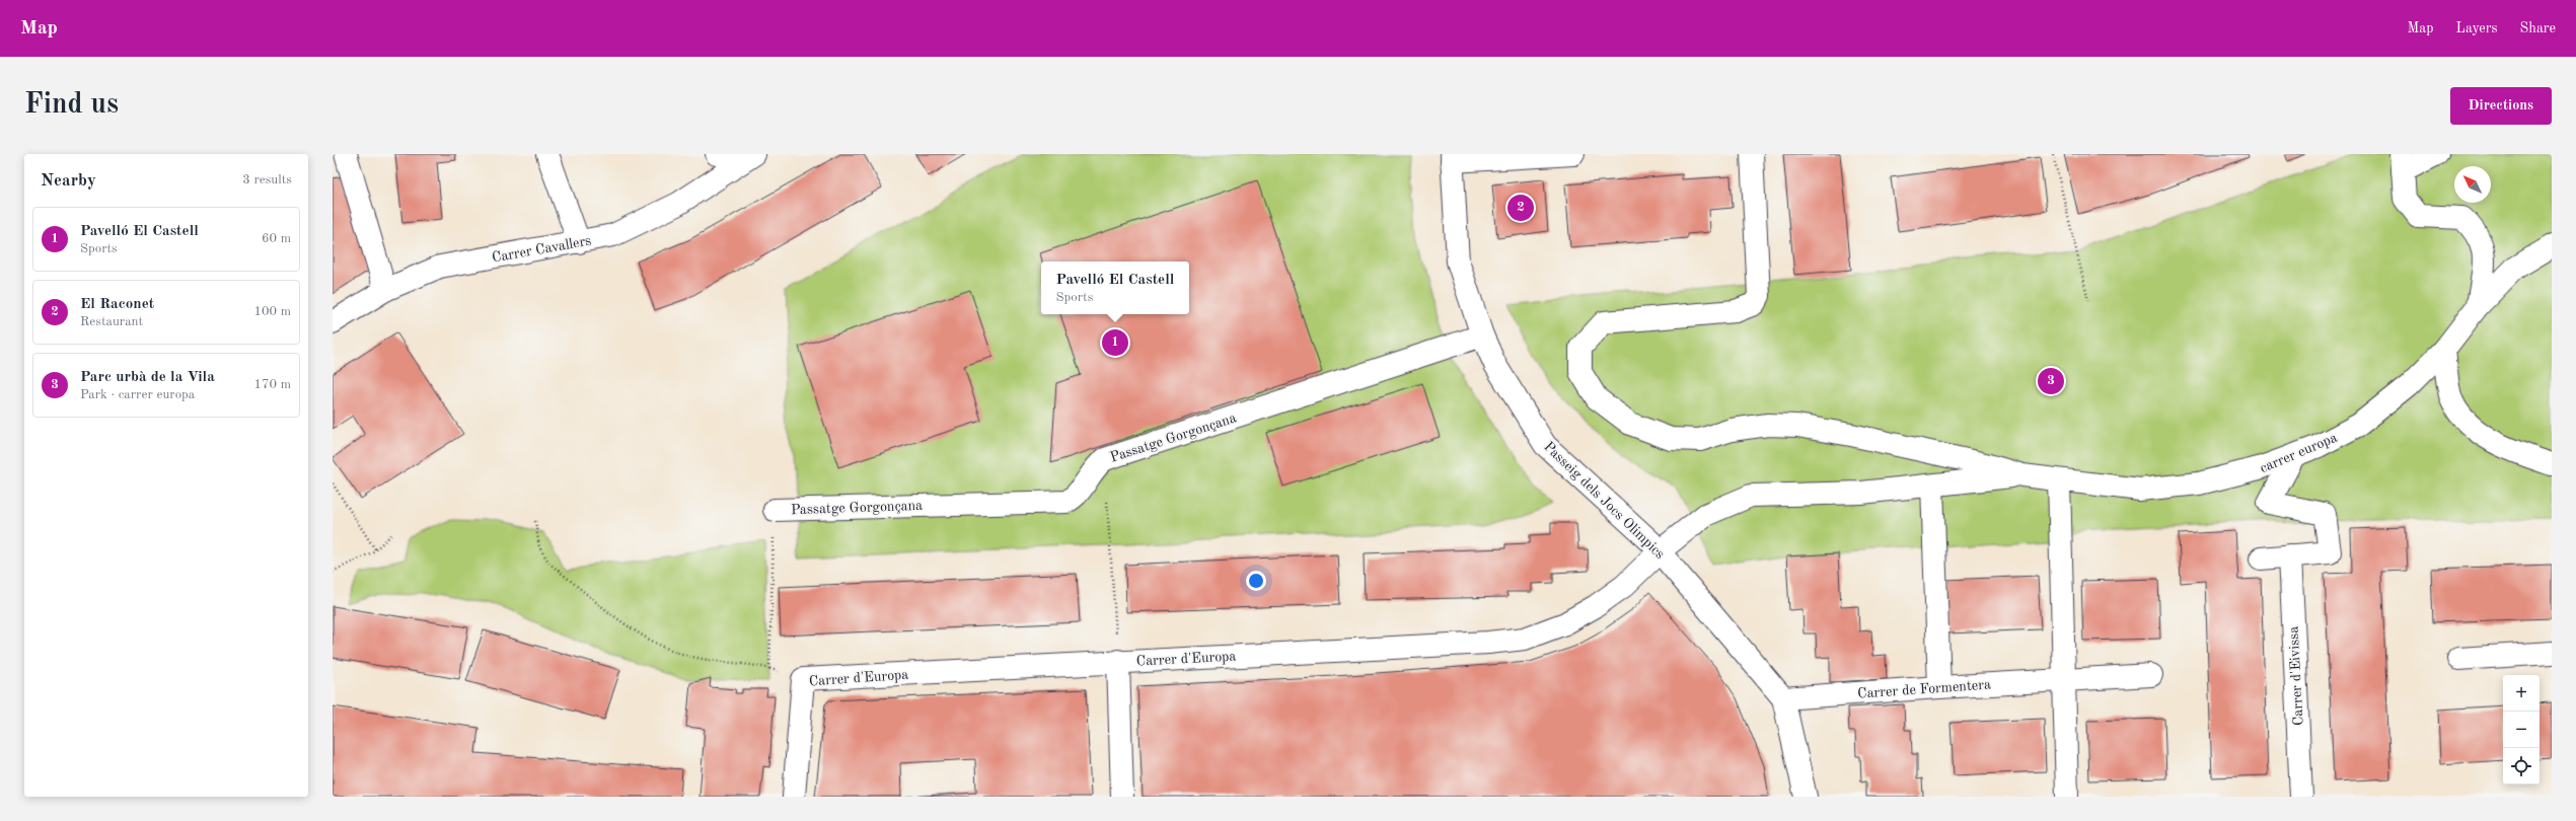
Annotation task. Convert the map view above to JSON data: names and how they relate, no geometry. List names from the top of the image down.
{
  "streets": {
    "street": [
      "Carrer Cavallers",
      "Passatge Gorgonçana",
      "carrer europa",
      "Passeig dels Jocs Olimpics",
      "Carrer d'Europa",
      "Carrer d'Eivissa",
      "Carrer de Formentera"
    ]
  },
  "crossings": [
    ["Passatge Gorgonçana", "Passeig dels Jocs Olimpics"],
    ["carrer europa", "Carrer d'Europa"],
    ["Passeig dels Jocs Olimpics", "Carrer d'Europa"],
    ["Passeig dels Jocs Olimpics", "Carrer de Formentera"]
  ],
  "north": "top left",
  "page": {
    "header": "Map",
    "nav": ["Map", "Layers", "Share"],
    "buttons": "Directions",
    "title": "Find us",
    "heading": ["Nearby", "3 results"],
    "pins": ["2", "1", "3"],
    "list": [
      {
        "mark": "1",
        "name": "Pavelló El Castell",
        "note": "Sports",
        "value": "60 m"
      },
      {
        "mark": "2",
        "name": "El Raconet",
        "note": "Restaurant",
        "value": "100 m"
      },
      {
        "mark": "3",
        "name": "Parc urbà de la Vila",
        "note": "Park · carrer europa",
        "value": "170 m"
      }
    ],
    "popup": ["Pavelló El Castell", "Sports"],
    "map_buttons": ["+", "−"]
  }
}
